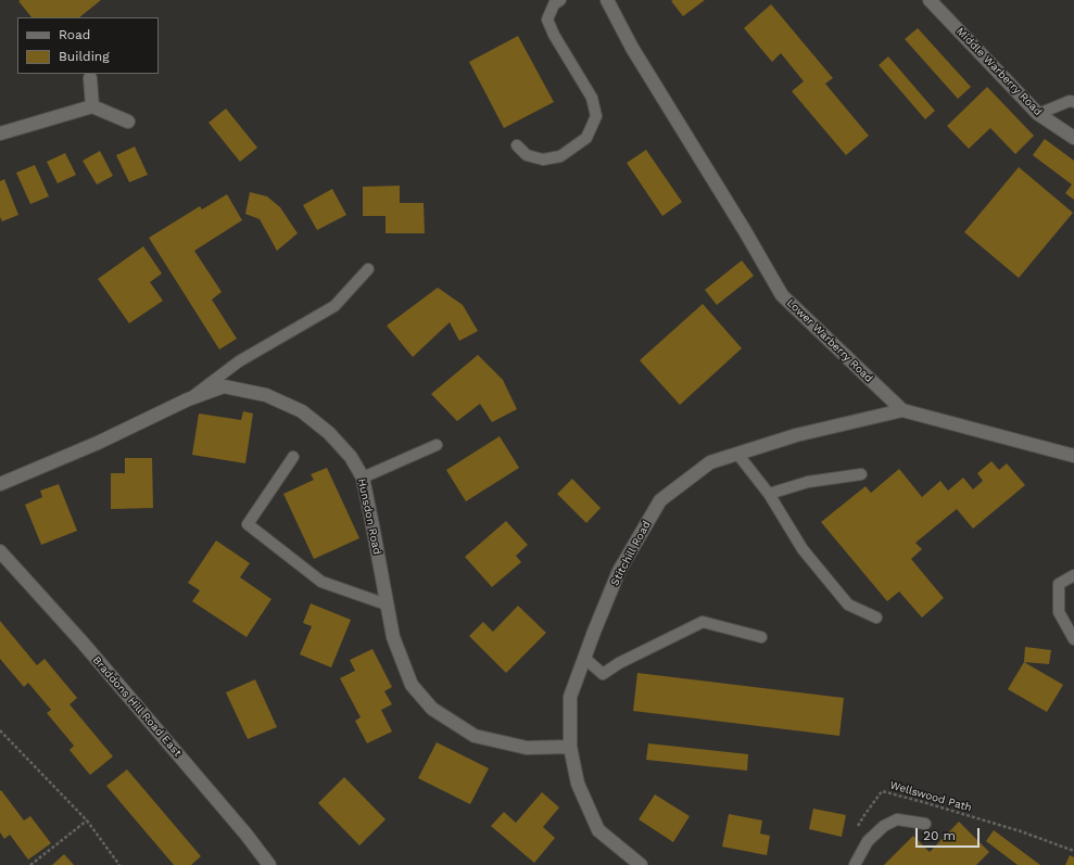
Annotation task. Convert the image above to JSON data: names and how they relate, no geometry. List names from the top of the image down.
{
  "streets": {
    "street": [
      "Middle Warberry Road",
      "Lower Warberry Road",
      "Hunsdon Road",
      "Stitchill Road",
      "Braddons Hill Road East"
    ],
    "path": ["Wellswood Path"]
  },
  "crossings": [
    ["Lower Warberry Road", "Stitchill Road"],
    ["Hunsdon Road", "Stitchill Road"]
  ],
  "legend": ["Road", "Building"],
  "scale_bar": "20 m"
}
